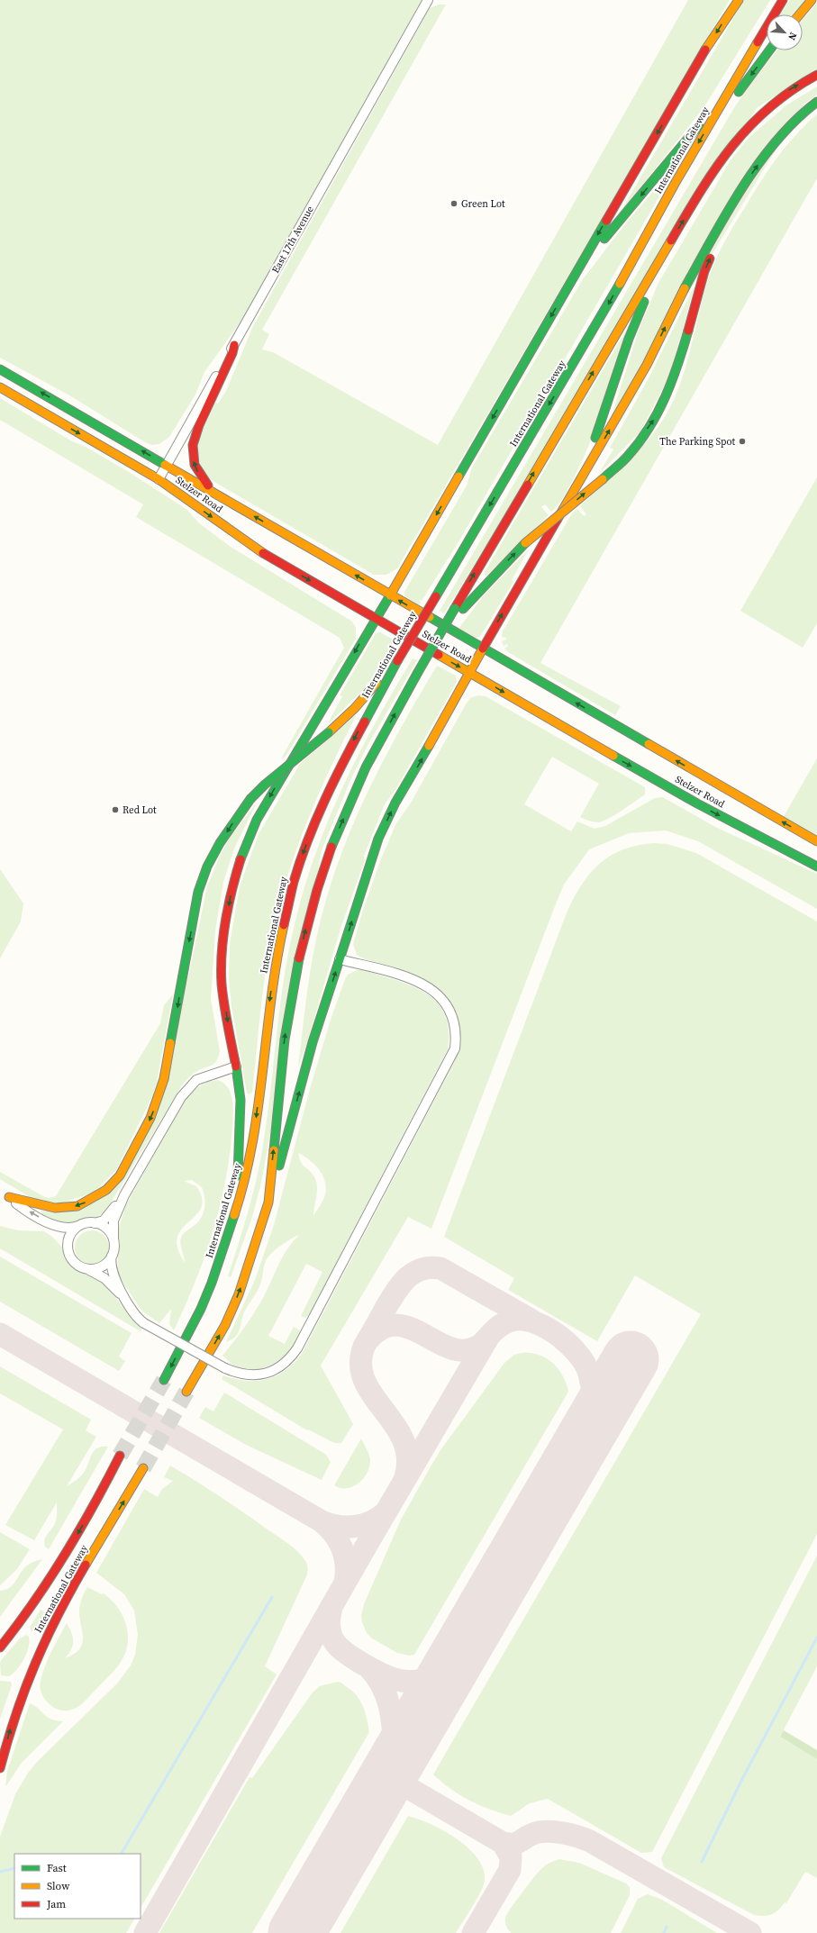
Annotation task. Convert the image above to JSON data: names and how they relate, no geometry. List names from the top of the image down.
{
  "streets": {
    "main road": ["International Gateway", "Stelzer Road"],
    "street": ["East 17th Avenue"]
  },
  "crossings": [
    ["East 17th Avenue", "Stelzer Road"]
  ],
  "places": ["Green Lot", "The Parking Spot", "Red Lot"],
  "legend": ["Fast", "Slow", "Jam"],
  "north": "bottom right"
}
